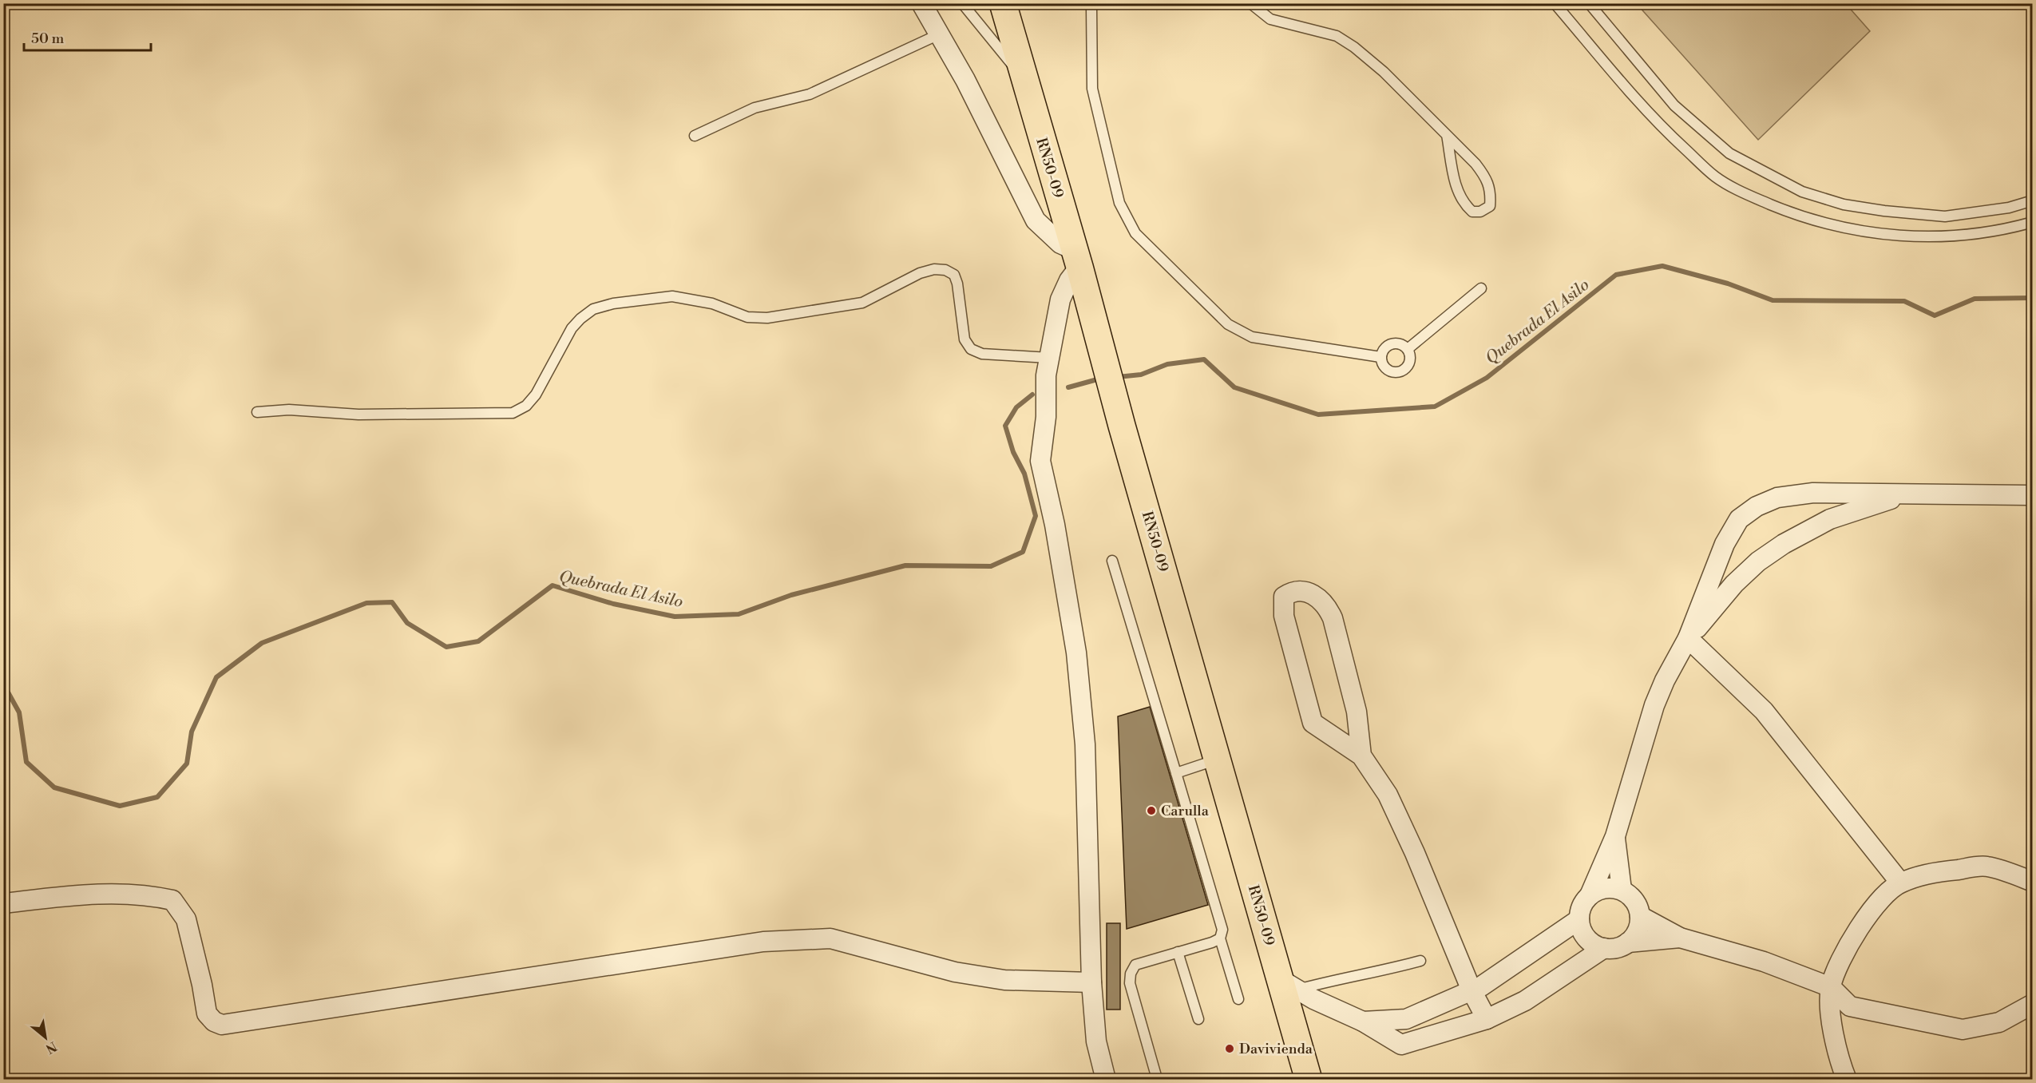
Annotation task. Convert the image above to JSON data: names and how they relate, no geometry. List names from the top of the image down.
{
  "streets": {
    "main road": ["RN50-09"]
  },
  "water": ["Quebrada El Asilo"],
  "places": ["Carulla", "Davivienda"],
  "scale_bar": "50 m",
  "north": "bottom right"
}
